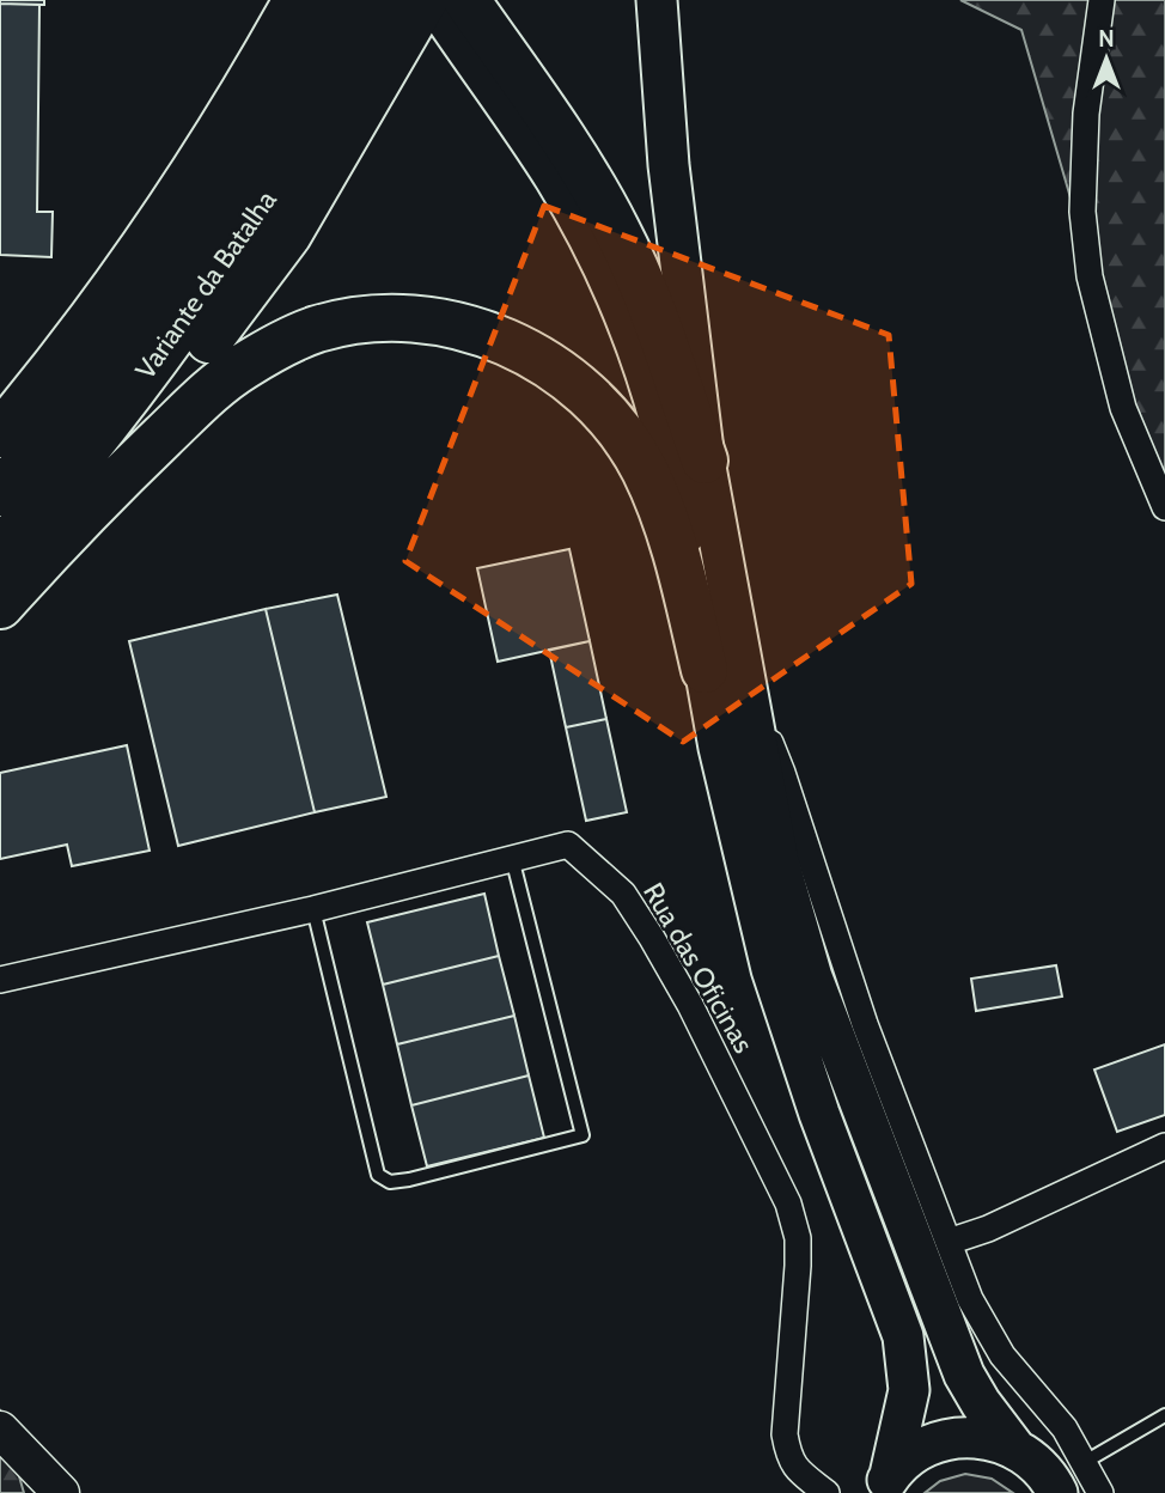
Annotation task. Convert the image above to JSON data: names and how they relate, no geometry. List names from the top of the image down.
{
  "streets": {
    "highway": ["Variante da Batalha"],
    "street": ["Rua das Oficinas"]
  },
  "north": "top"
}
